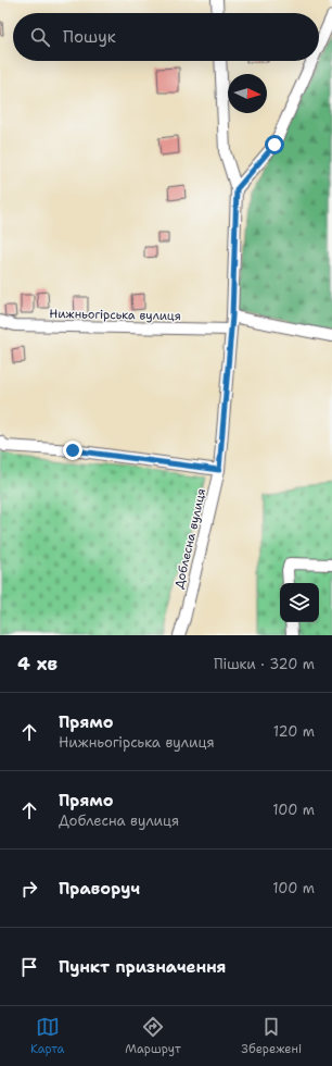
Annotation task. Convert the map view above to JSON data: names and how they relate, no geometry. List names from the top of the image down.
{
  "streets": {
    "street": ["Нижньогірська вулиця", "Доблесна вулиця"]
  },
  "crossings": [
    ["Нижньогірська вулиця", "Доблесна вулиця"]
  ],
  "north": "right",
  "page": {
    "search": "Пошук",
    "heading": ["4 хв", "Пішки · 320 m"],
    "list": [
      ["Прямо", "Нижньогірська вулиця", "120 m"],
      ["Прямо", "Доблесна вулиця", "100 m"],
      ["Праворуч", "100 m"],
      "Пункт призначення"
    ],
    "nav": ["Карта", "Маршрут", "Збережені"]
  }
}
